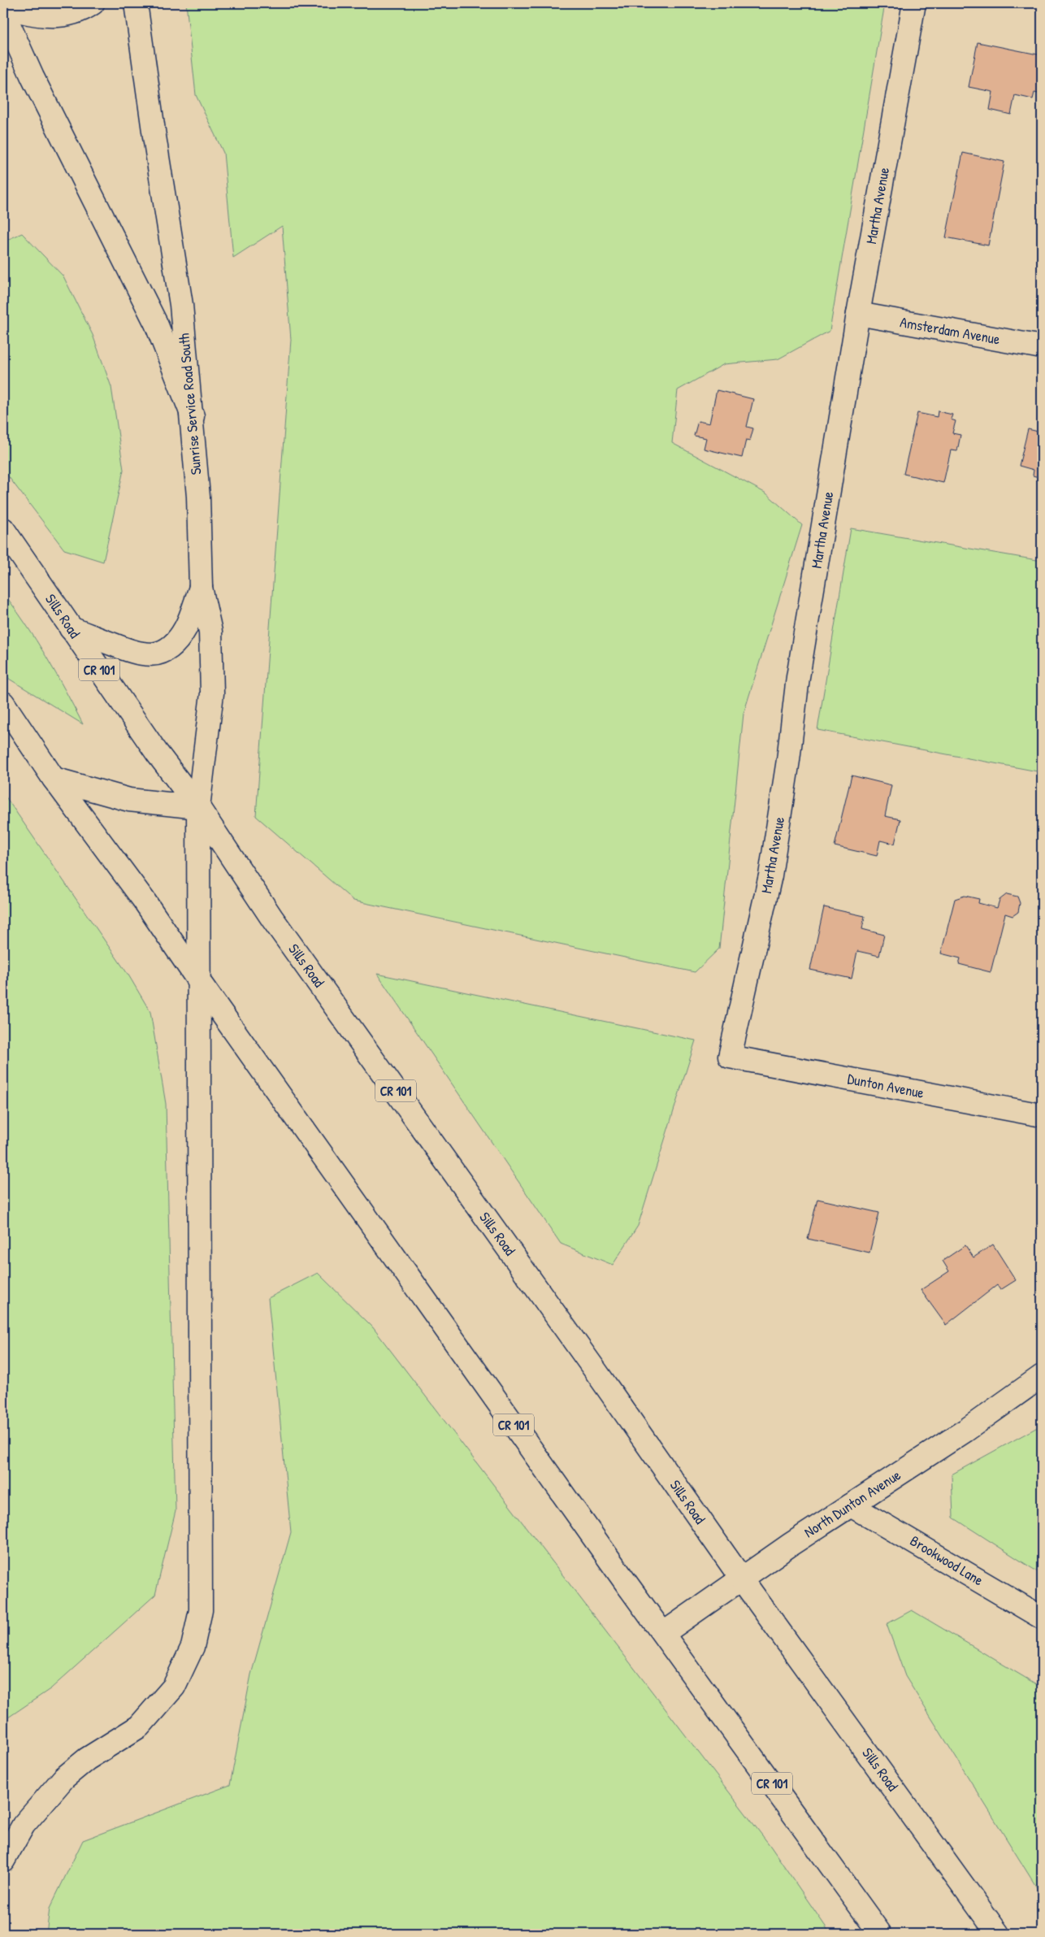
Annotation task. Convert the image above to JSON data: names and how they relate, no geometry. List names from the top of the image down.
{
  "streets": {
    "main road": [
      "Martha Avenue",
      "Amsterdam Avenue",
      "Sunrise Service Road South",
      "Sills Road",
      "CR 101",
      "Dunton Avenue",
      "North Dunton Avenue",
      "Brookwood Lane"
    ]
  },
  "crossings": [
    ["Martha Avenue", "Amsterdam Avenue"],
    ["Martha Avenue", "Dunton Avenue"],
    ["Sunrise Service Road South", "Sills Road"],
    ["Sunrise Service Road South", "CR 101"],
    ["Sills Road", "North Dunton Avenue"],
    ["CR 101", "North Dunton Avenue"],
    ["North Dunton Avenue", "Brookwood Lane"]
  ]
}
